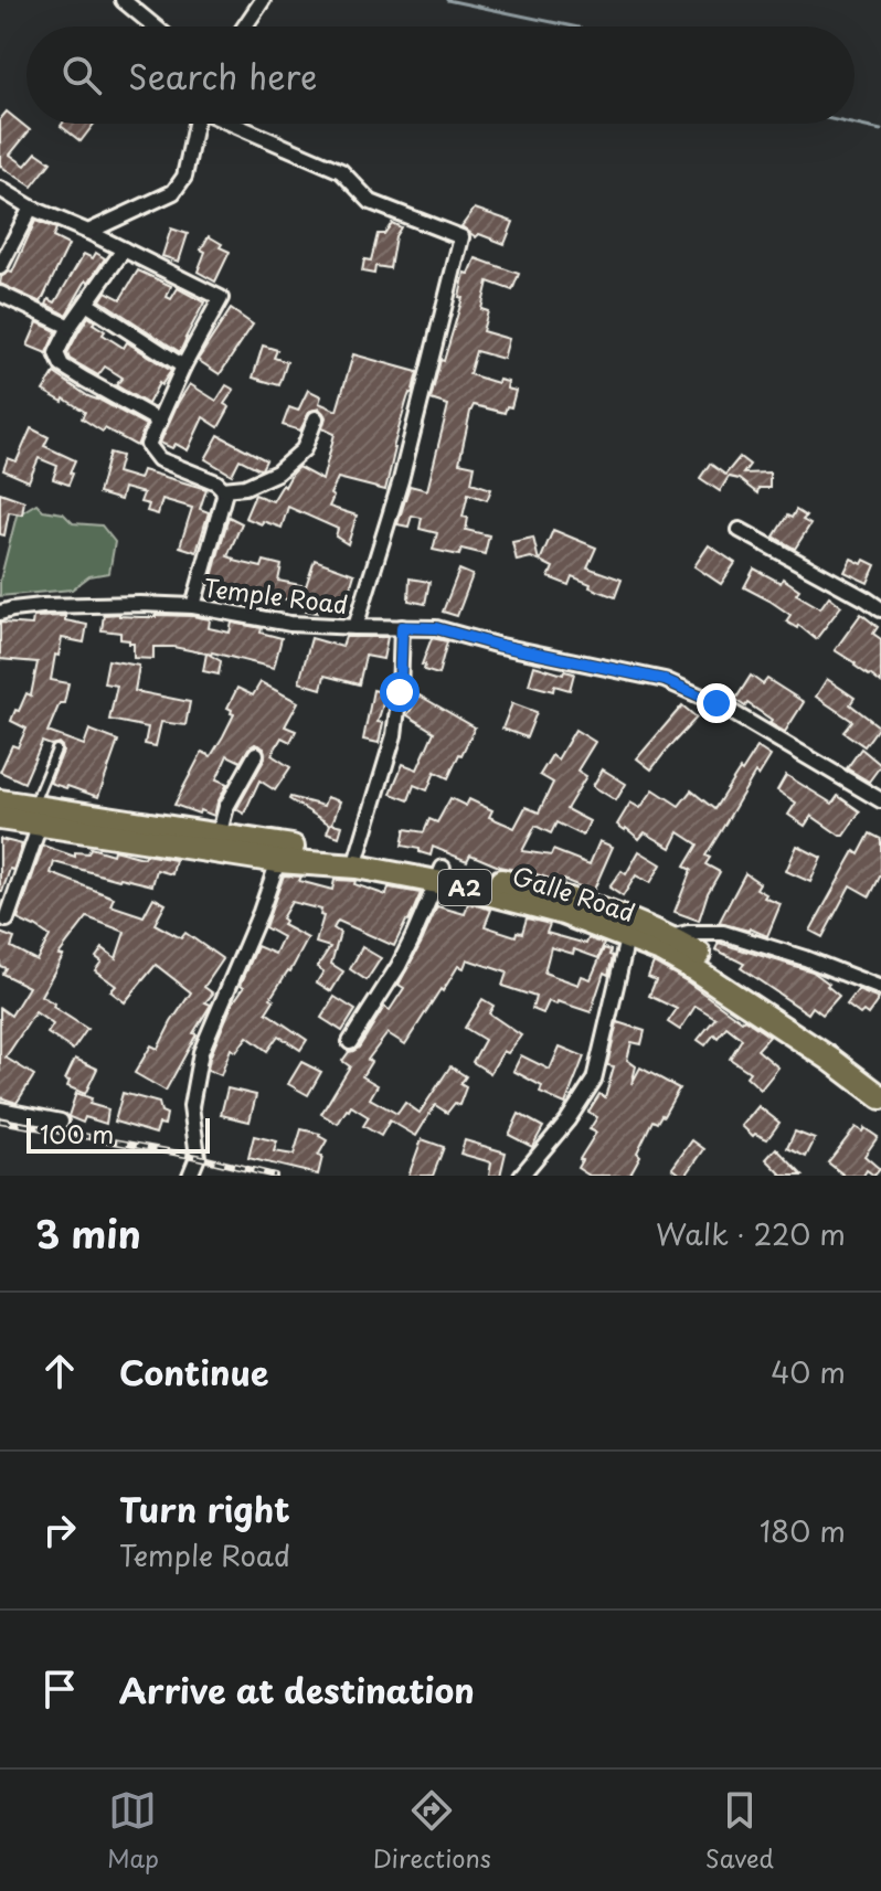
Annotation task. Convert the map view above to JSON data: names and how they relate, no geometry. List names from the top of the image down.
{
  "streets": {
    "highway": ["A2", "Galle Road"],
    "street": ["Temple Road"]
  },
  "scale_bar": "100 m",
  "page": {
    "search": "Search here",
    "scale": "100 m",
    "heading": ["3 min", "Walk · 220 m"],
    "list": [
      ["Continue", "40 m"],
      ["Turn right", "Temple Road", "180 m"],
      "Arrive at destination"
    ],
    "nav": ["Map", "Directions", "Saved"]
  }
}
